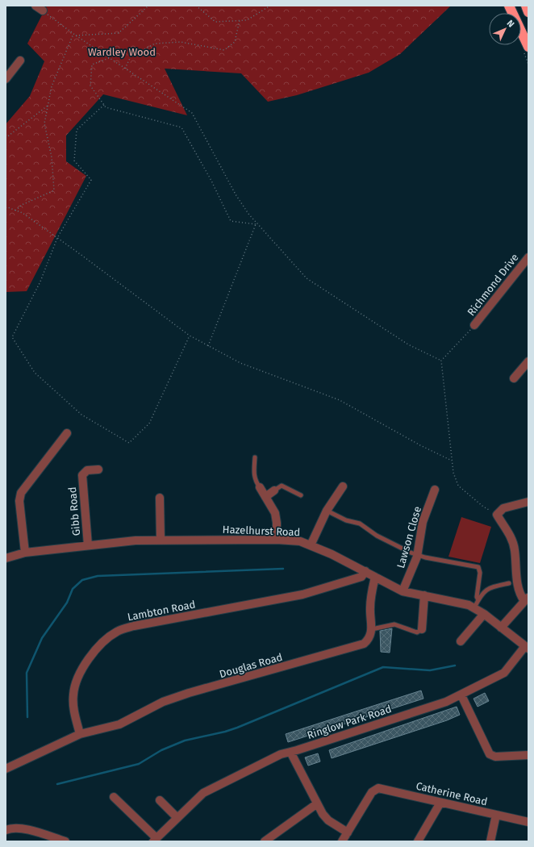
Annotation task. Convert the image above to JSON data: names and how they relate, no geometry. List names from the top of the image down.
{
  "streets": {
    "street": [
      "Richmond Drive",
      "Gibb Road",
      "Hazelhurst Road",
      "Lawson Close",
      "Lambton Road",
      "Douglas Road",
      "Ringlow Park Road",
      "Catherine Road"
    ]
  },
  "crossings": [
    ["Gibb Road", "Hazelhurst Road"],
    ["Hazelhurst Road", "Lawson Close"],
    ["Hazelhurst Road", "Lambton Road"],
    ["Hazelhurst Road", "Ringlow Park Road"],
    ["Lambton Road", "Douglas Road"]
  ],
  "parks": ["Wardley Wood"],
  "north": "top right"
}
